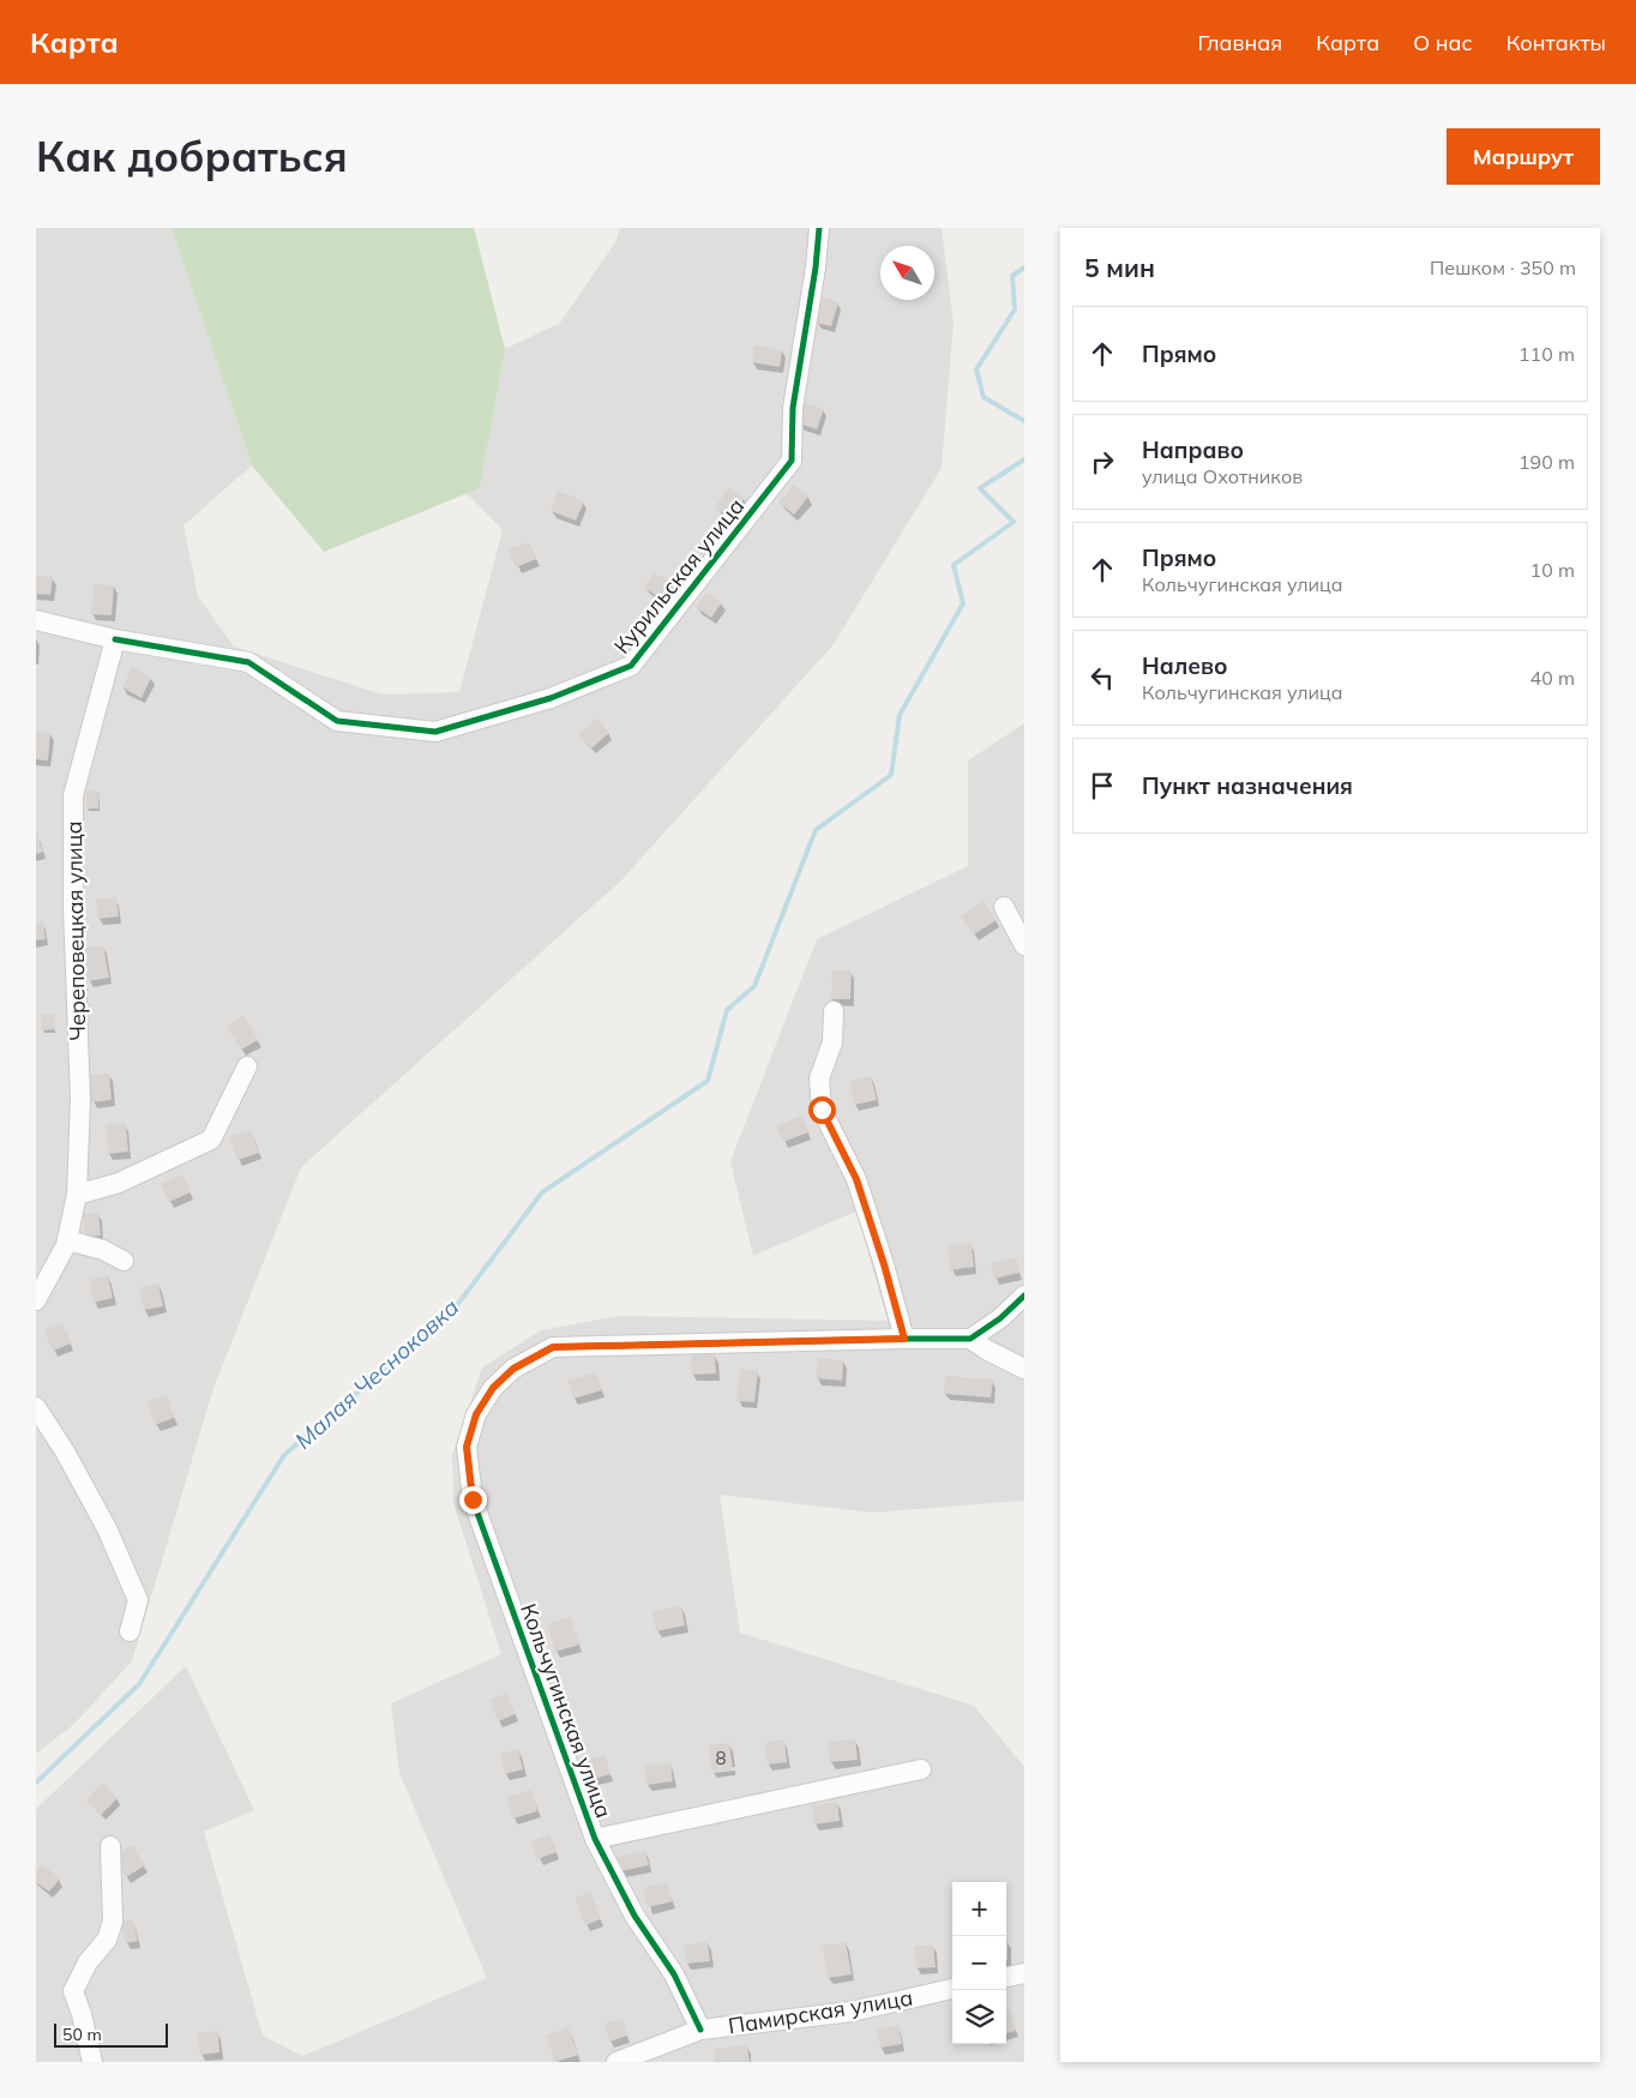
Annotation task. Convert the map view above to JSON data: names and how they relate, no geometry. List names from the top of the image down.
{
  "streets": {
    "street": [
      "Курильская улица",
      "Череповецкая улица",
      "Кольчугинская улица",
      "Памирская улица"
    ]
  },
  "crossings": [
    ["Курильская улица", "Череповецкая улица"],
    ["Кольчугинская улица", "Памирская улица"]
  ],
  "water": ["Малая Чесноковка"],
  "house_numbers": ["8"],
  "scale_bar": "50 m",
  "north": "top left",
  "page": {
    "header": "Карта",
    "nav": [
      "Главная",
      "Карта",
      "О нас",
      "Контакты"
    ],
    "buttons": "Маршрут",
    "title": "Как добраться",
    "heading": ["5 мин", "Пешком · 350 m"],
    "list": [
      ["Прямо", "110 m"],
      ["Направо", "улица Охотников", "190 m"],
      ["Прямо", "Кольчугинская улица", "10 m"],
      ["Налево", "Кольчугинская улица", "40 m"],
      "Пункт назначения"
    ],
    "map_buttons": ["+", "−"],
    "scale": "50 m"
  }
}
